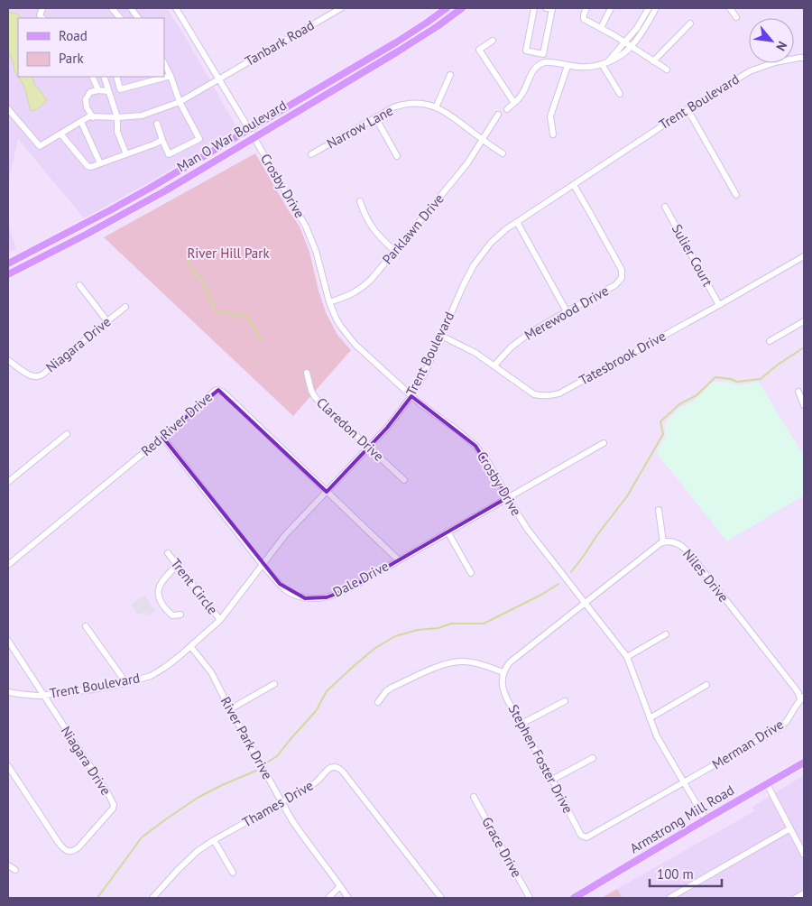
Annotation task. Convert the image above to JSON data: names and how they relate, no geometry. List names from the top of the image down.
{
  "streets": {
    "main road": ["Man O War Boulevard", "Armstrong Mill Road"],
    "street": [
      "Tanbark Road",
      "Trent Boulevard",
      "Narrow Lane",
      "Crosby Drive",
      "Parklawn Drive",
      "Sulier Court",
      "Merewood Drive",
      "Niagara Drive",
      "Tatesbrook Drive",
      "Red River Drive",
      "Claredon Drive",
      "Niles Drive",
      "Dale Drive",
      "Trent Circle",
      "River Park Drive",
      "Merman Drive",
      "Stephen Foster Drive",
      "Thames Drive",
      "Grace Drive"
    ]
  },
  "crossings": [
    ["Tanbark Road", "Crosby Drive"],
    ["Trent Boulevard", "Crosby Drive"],
    ["Trent Boulevard", "Merewood Drive"],
    ["Trent Boulevard", "Niagara Drive"],
    ["Trent Boulevard", "Tatesbrook Drive"],
    ["Trent Boulevard", "Red River Drive"],
    ["Trent Boulevard", "Claredon Drive"],
    ["Trent Boulevard", "Dale Drive"],
    ["Trent Boulevard", "Trent Circle"],
    ["Trent Boulevard", "River Park Drive"],
    ["Narrow Lane", "Parklawn Drive"],
    ["Man O War Boulevard", "Crosby Drive"],
    ["Crosby Drive", "Parklawn Drive"],
    ["Crosby Drive", "Dale Drive"],
    ["Crosby Drive", "Merman Drive"],
    ["Crosby Drive", "Stephen Foster Drive"],
    ["Crosby Drive", "Armstrong Mill Road"],
    ["Sulier Court", "Tatesbrook Drive"],
    ["Merewood Drive", "Tatesbrook Drive"],
    ["Red River Drive", "Dale Drive"],
    ["Niles Drive", "Merman Drive"],
    ["River Park Drive", "Thames Drive"],
    ["Merman Drive", "Stephen Foster Drive"]
  ],
  "parks": ["River Hill Park"],
  "legend": ["Road", "Park"],
  "scale_bar": "100 m",
  "north": "bottom right"
}
